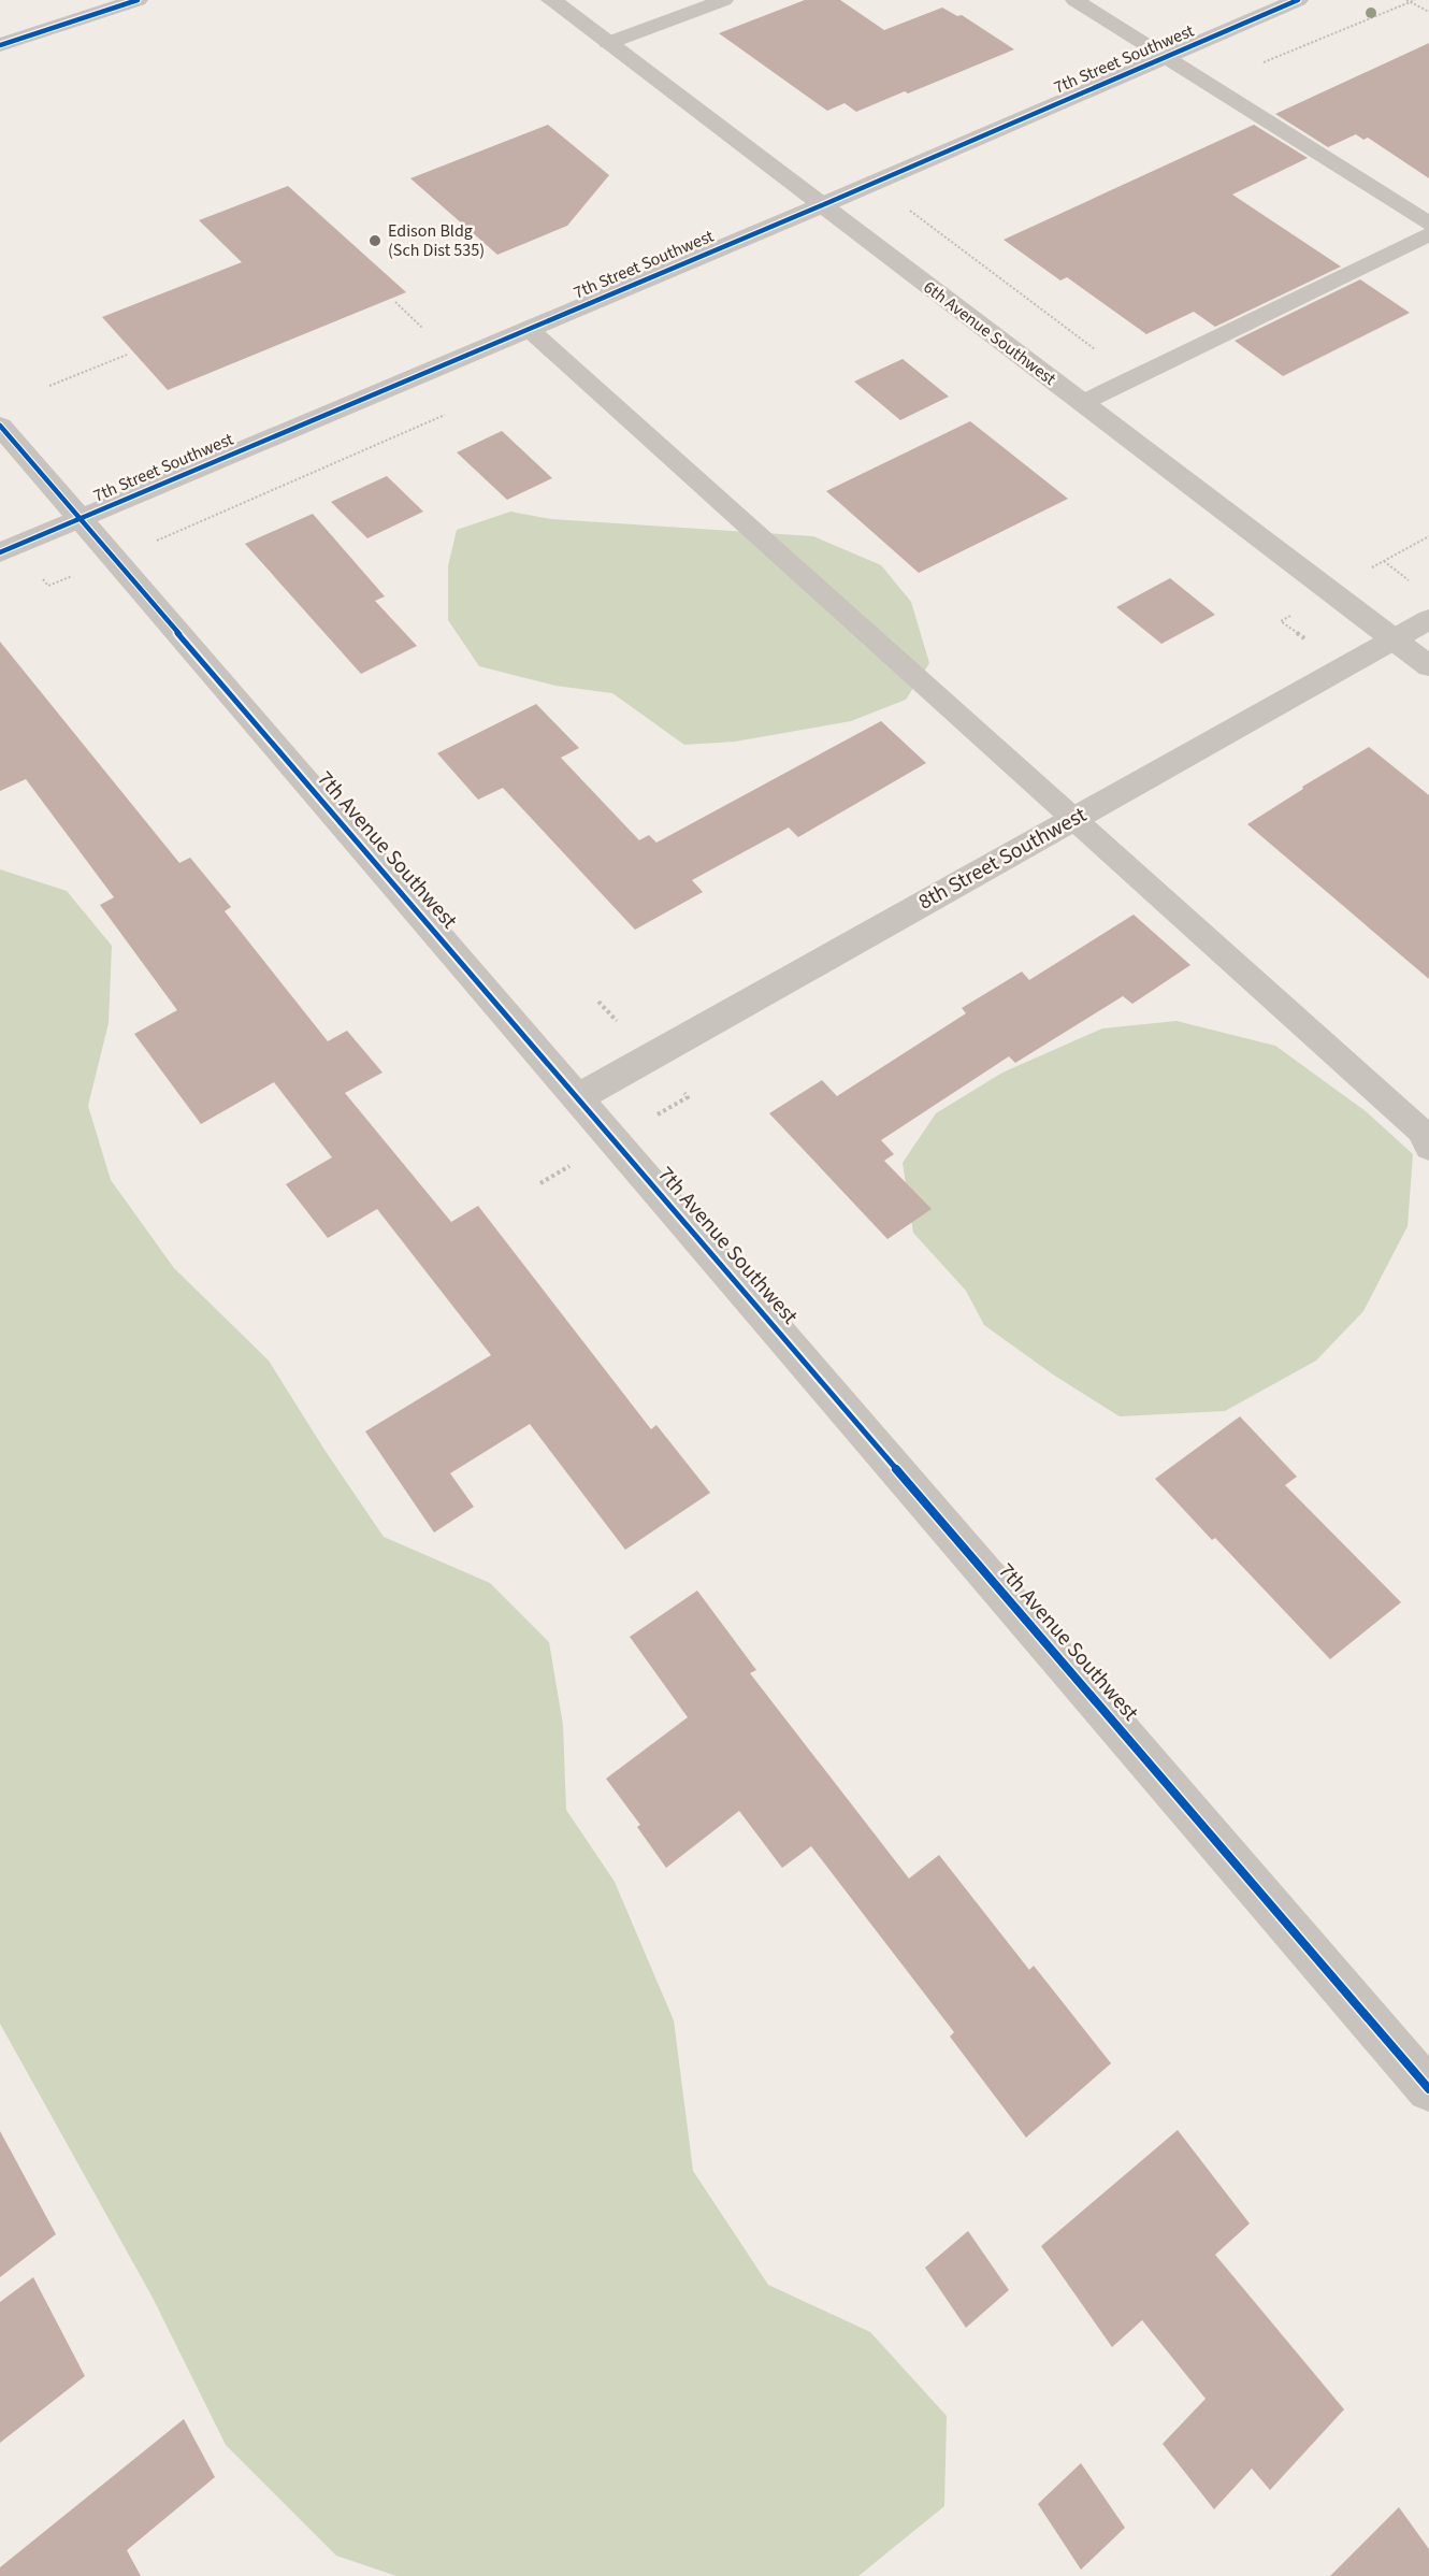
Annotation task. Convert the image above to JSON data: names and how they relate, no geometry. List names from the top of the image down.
{
  "streets": {
    "street": [
      "7th Street Southwest",
      "6th Avenue Southwest",
      "7th Avenue Southwest",
      "8th Street Southwest"
    ]
  },
  "crossings": [
    ["7th Street Southwest", "6th Avenue Southwest"],
    ["7th Street Southwest", "7th Avenue Southwest"],
    ["6th Avenue Southwest", "8th Street Southwest"],
    ["7th Avenue Southwest", "8th Street Southwest"]
  ],
  "places": ["Edison Bldg (Sch Dist 535)"]
}
